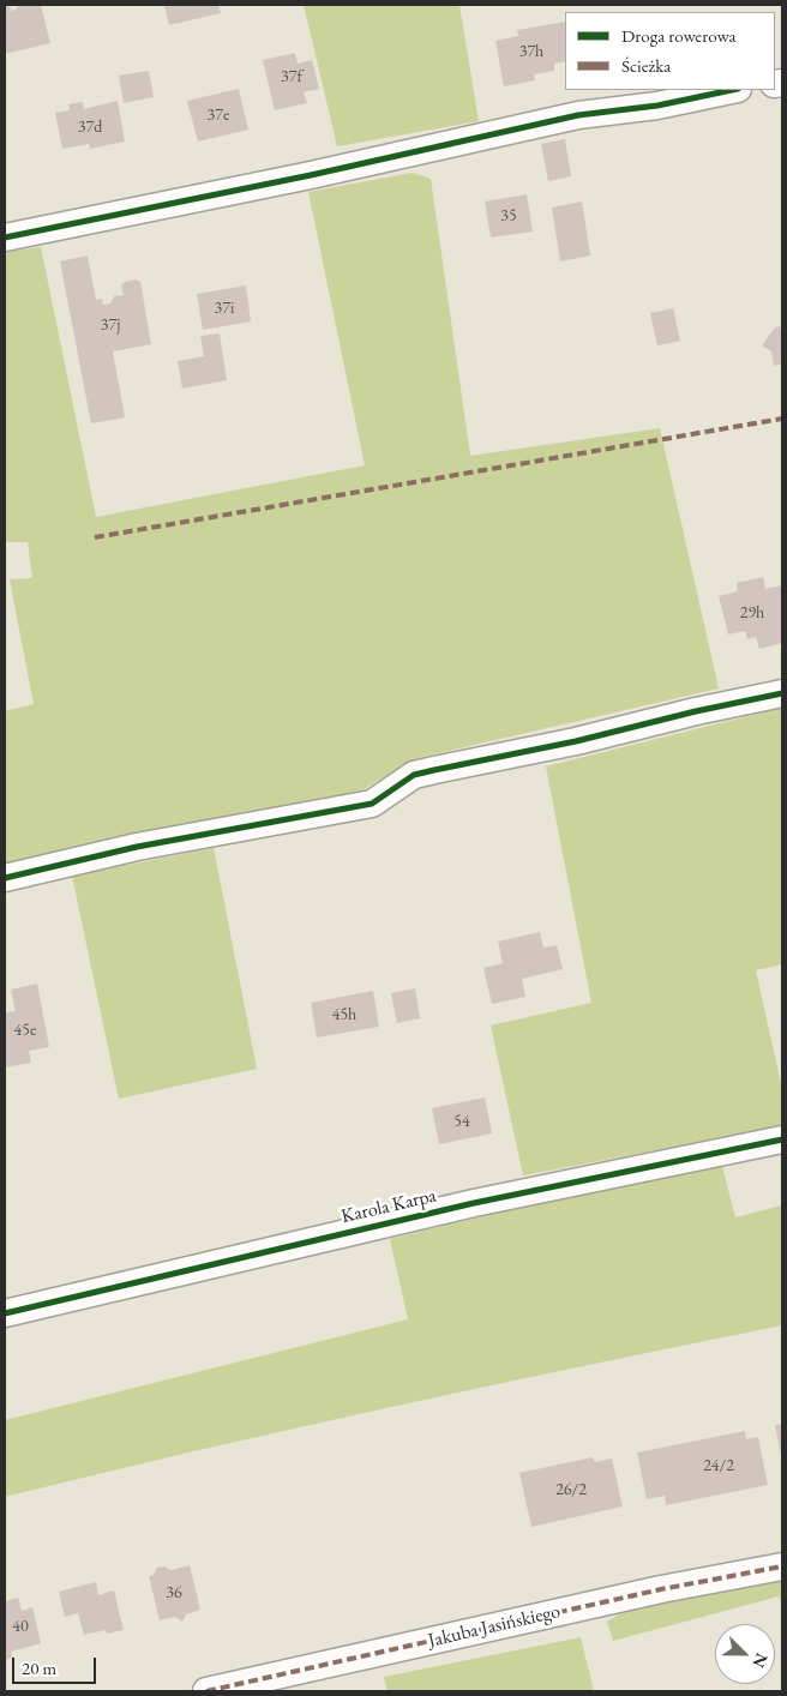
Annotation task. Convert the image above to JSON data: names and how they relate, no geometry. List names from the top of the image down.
{
  "streets": {
    "street": ["Karola Karpa", "Jakuba Jasińskiego"]
  },
  "house_numbers": [
    "37h",
    "37f",
    "37e",
    "37d",
    "35",
    "37i",
    "37j",
    "29h",
    "45h",
    "45e",
    "54",
    "24/2",
    "26/2",
    "36",
    "40"
  ],
  "legend": ["Droga rowerowa", "Ścieżka"],
  "scale_bar": "20 m",
  "north": "bottom right"
}
